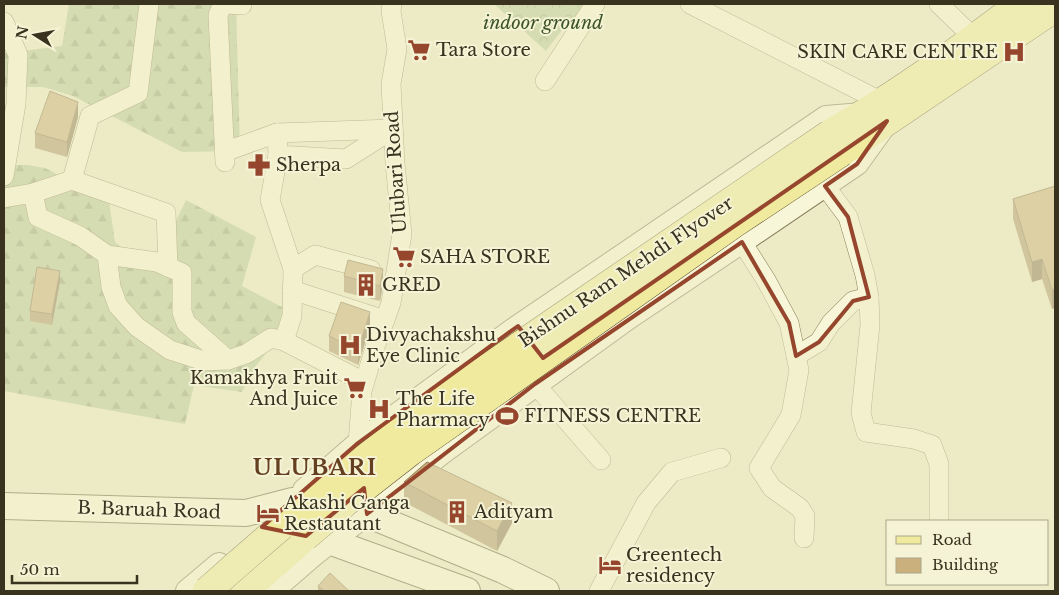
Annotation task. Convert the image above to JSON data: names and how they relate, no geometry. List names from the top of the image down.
{
  "streets": {
    "main road": ["Bishnu Ram Mehdi Flyover", "B. Baruah Road"],
    "street": ["Ulubari Road"]
  },
  "crossings": [
    ["Ulubari Road", "B. Baruah Road"]
  ],
  "districts": ["ULUBARI"],
  "parks": ["indoor ground"],
  "places": {
    "supermarket": ["Tara Store", "SAHA STORE", "Kamakhya Fruit And Juice"],
    "hospital": ["SKIN CARE CENTRE", "Divyachakshu Eye Clinic", "The Life Pharmacy"],
    "pharmacy": ["Sherpa"],
    "building": ["GRED", "Adityam"],
    "sports": ["FITNESS CENTRE"],
    "hotel": ["Akashi Ganga Restautant", "Greentech residency"]
  },
  "legend": ["Road", "Building"],
  "scale_bar": "50 m",
  "north": "left"
}
